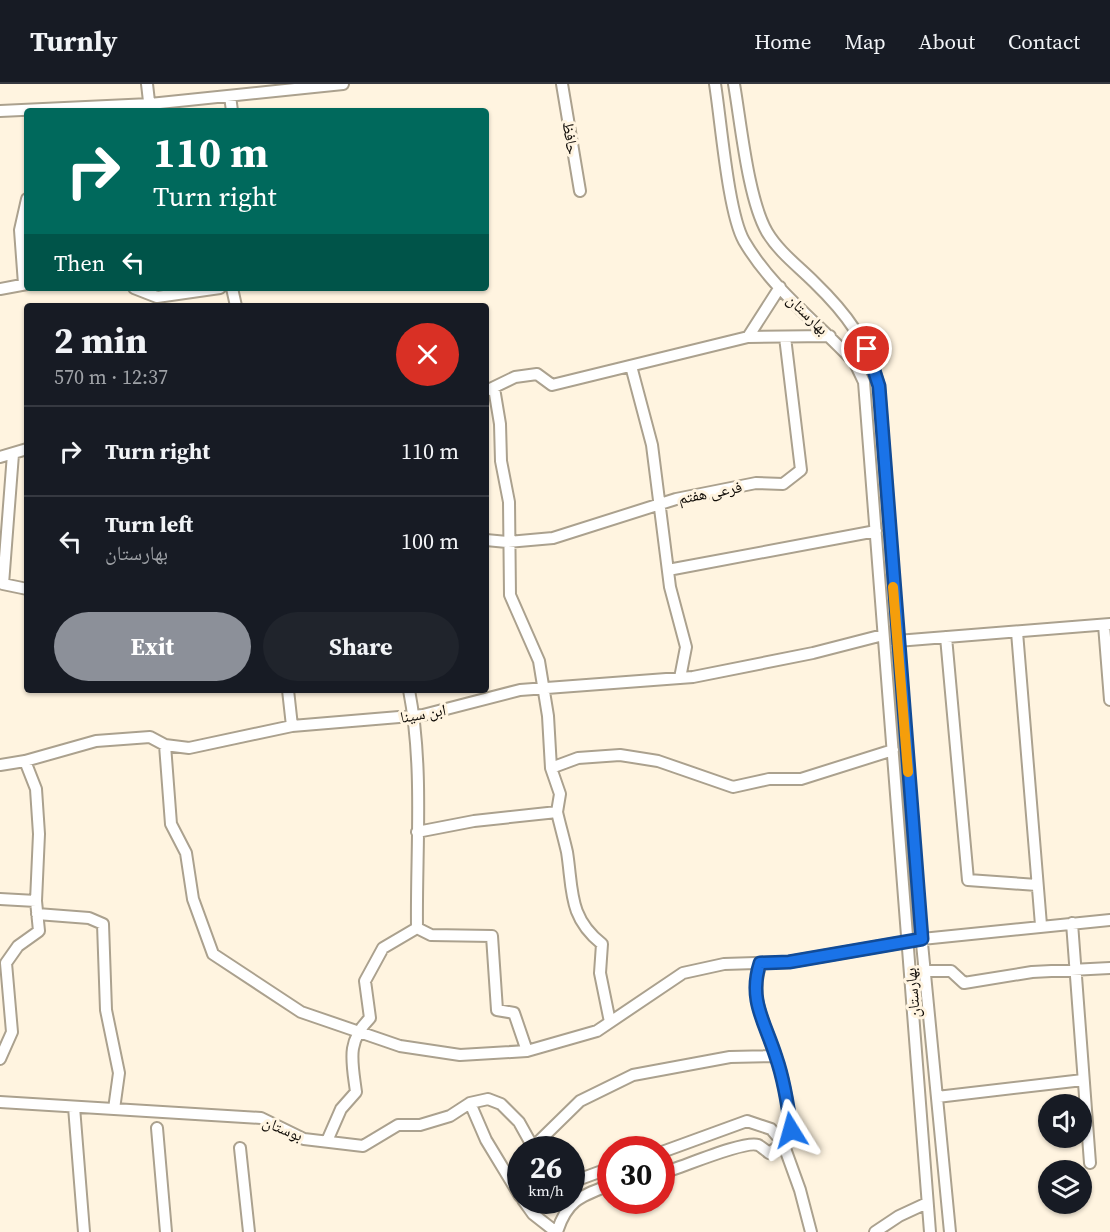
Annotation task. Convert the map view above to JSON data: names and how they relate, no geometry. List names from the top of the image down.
{
  "streets": {
    "street": [
      "حافظ",
      "بهارستان",
      "فرعی هفتم",
      "ابن سینا",
      "بوستان"
    ]
  },
  "crossings": [
    ["بهارستان", "ابن سینا"]
  ],
  "page": {
    "header": "Turnly",
    "nav": [
      "Home",
      "Map",
      "About",
      "Contact"
    ],
    "turn": ["110 m", "Turn right"],
    "then": "Then",
    "heading": ["2 min", "570 m · 12:37"],
    "list": [
      {
        "name": "Turn right",
        "value": "110 m"
      },
      {
        "name": "Turn left",
        "note": "بهارستان",
        "value": "100 m"
      }
    ],
    "buttons": ["Exit", "Share"],
    "speed": "26 km/h",
    "limit": "30"
  }
}
